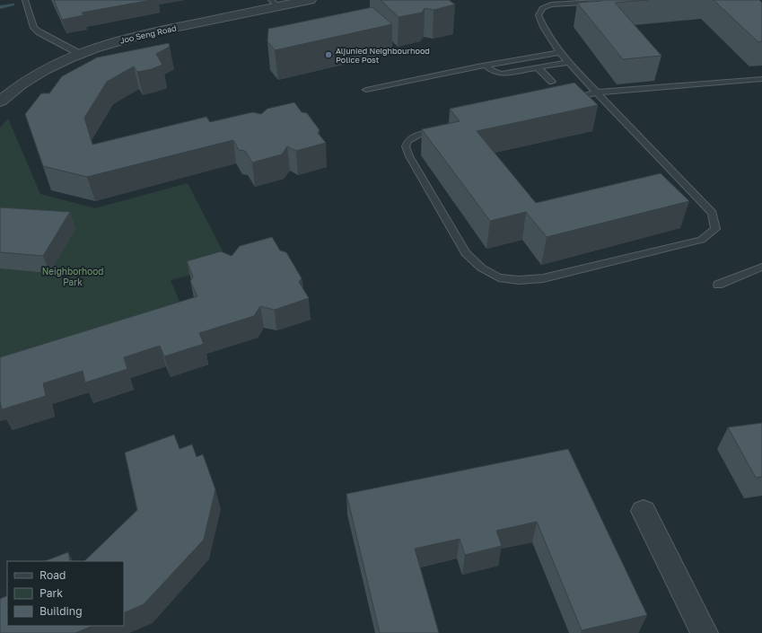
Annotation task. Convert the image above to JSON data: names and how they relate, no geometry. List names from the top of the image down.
{
  "streets": {
    "street": ["Joo Seng Road"]
  },
  "parks": ["Neighborhood Park"],
  "places": ["Aljunied Neighbourhood Police Post"],
  "legend": ["Road", "Park", "Building"]
}
